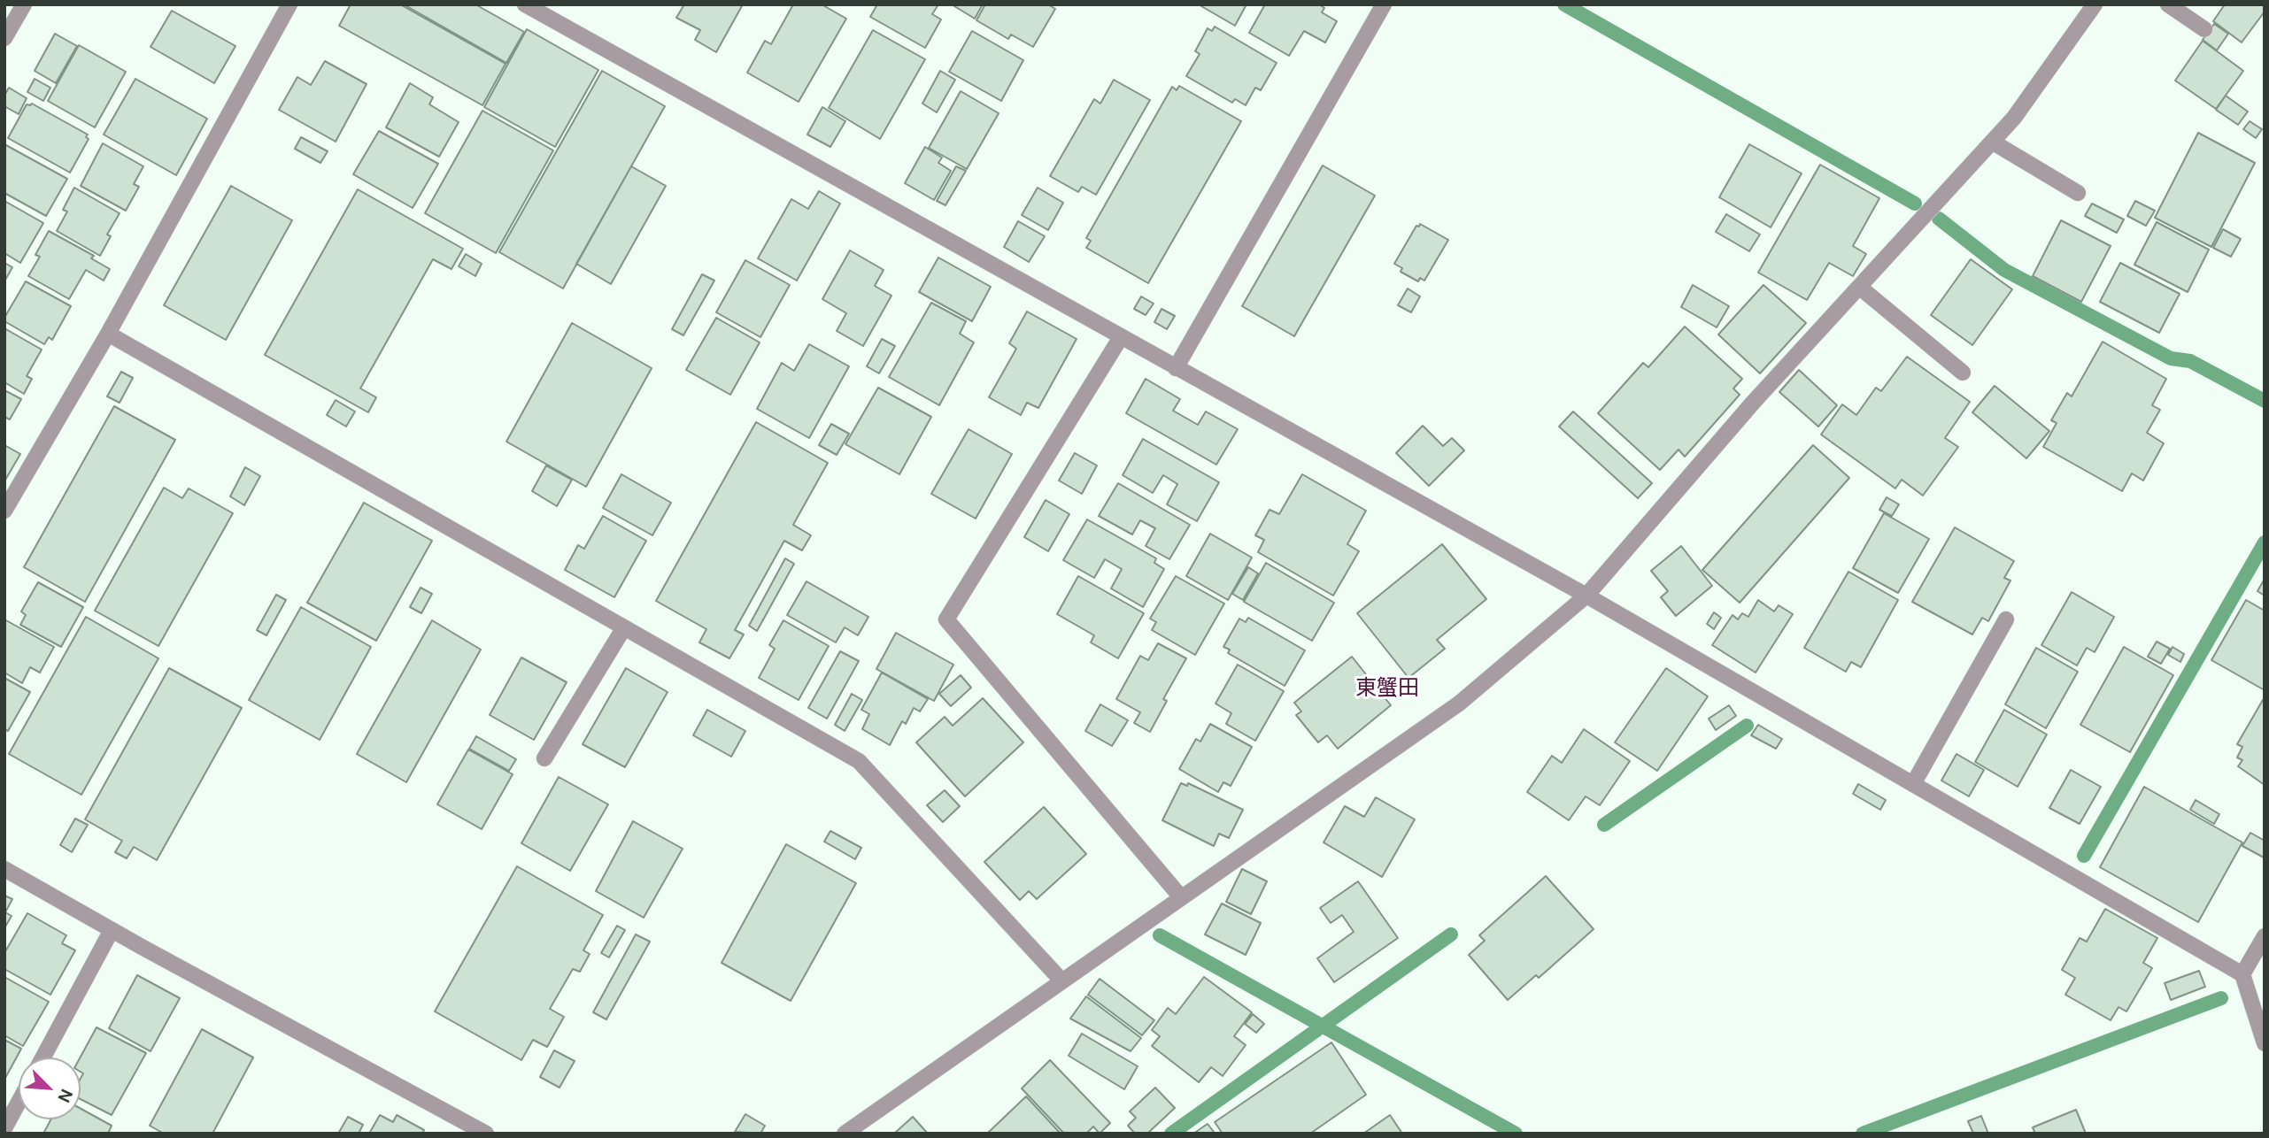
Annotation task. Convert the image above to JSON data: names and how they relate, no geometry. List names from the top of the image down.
{
  "districts": ["東蟹田"],
  "north": "bottom right"
}
